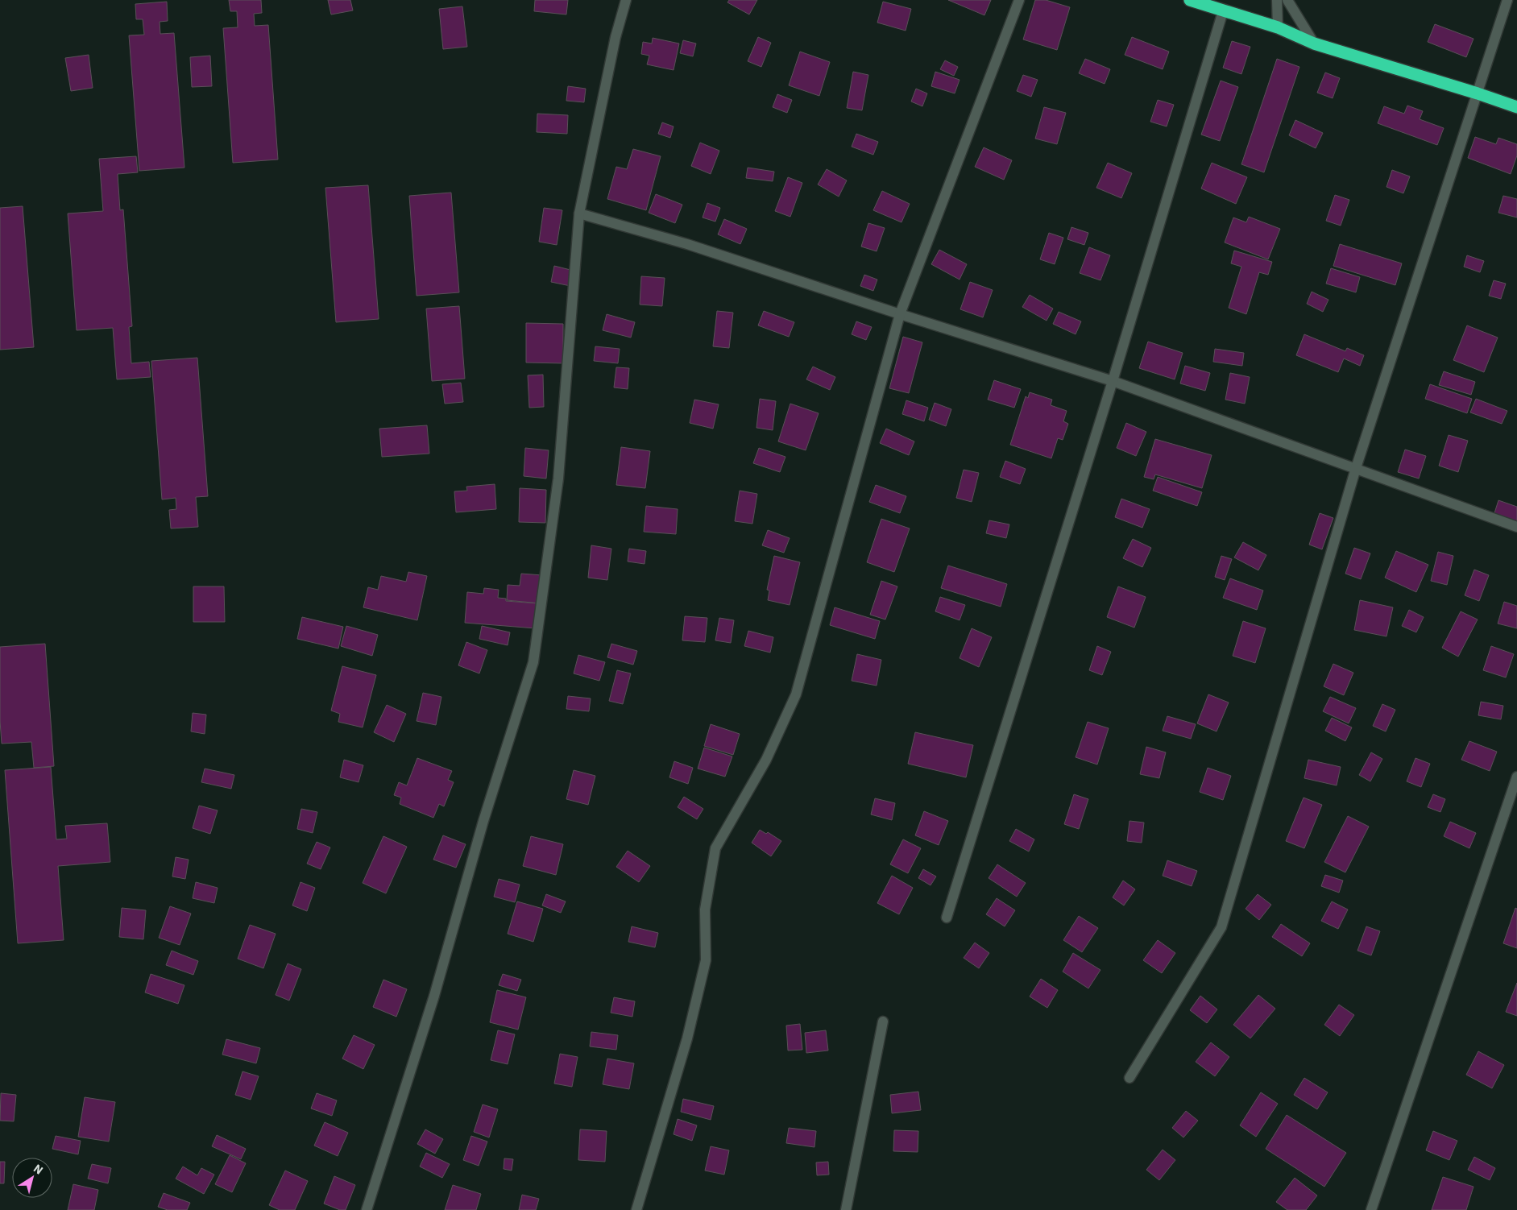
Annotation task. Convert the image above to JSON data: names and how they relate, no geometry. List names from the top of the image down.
{
  "north": "top right"
}
